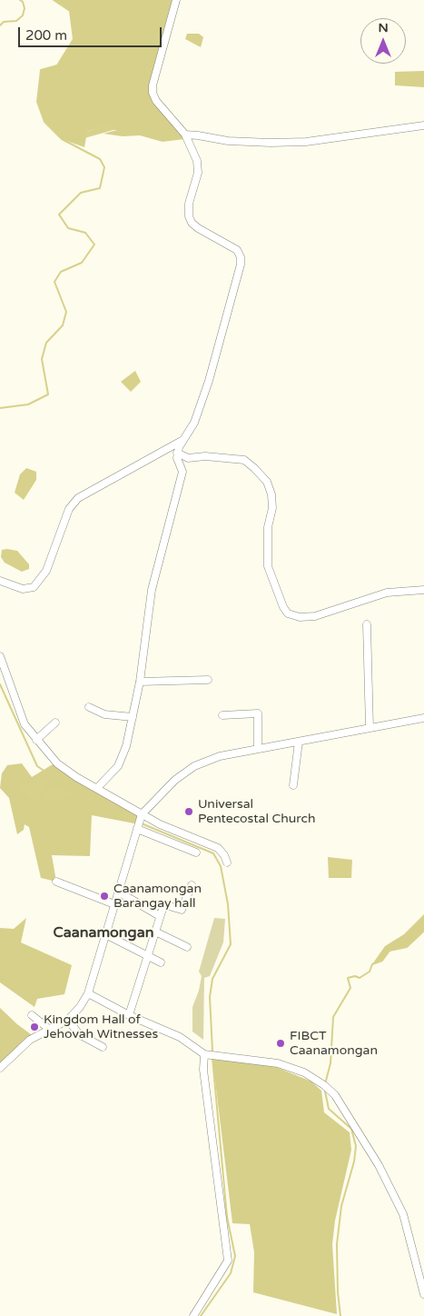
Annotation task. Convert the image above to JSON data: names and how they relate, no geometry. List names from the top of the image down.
{
  "districts": ["Caanamongan"],
  "places": [
    "Universal Pentecostal Church",
    "Caanamongan Barangay hall",
    "Kingdom Hall of Jehovah Witnesses",
    "FIBCT Caanamongan"
  ],
  "scale_bar": "200 m",
  "north": "top"
}
